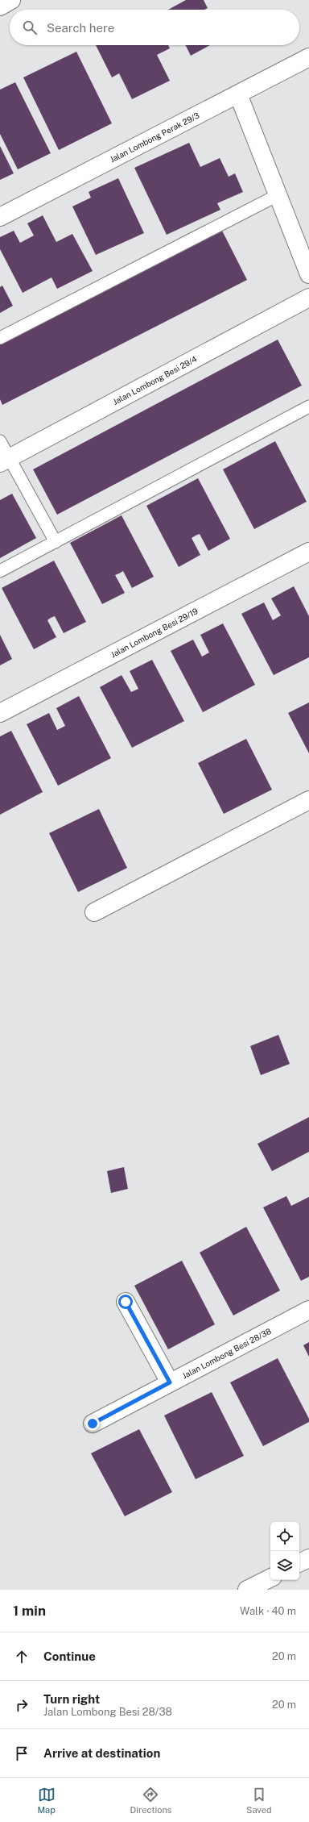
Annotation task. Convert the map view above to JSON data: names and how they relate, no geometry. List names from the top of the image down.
{
  "streets": {
    "street": [
      "Jalan Lombong Perak 29/3",
      "Jalan Lombong Besi 29/4",
      "Jalan Lombong Besi 29/19",
      "Jalan Lombong Besi 28/38"
    ]
  },
  "page": {
    "search": "Search here",
    "heading": ["1 min", "Walk · 40 m"],
    "list": [
      ["Continue", "20 m"],
      ["Turn right", "Jalan Lombong Besi 28/38", "20 m"],
      "Arrive at destination"
    ],
    "nav": ["Map", "Directions", "Saved"]
  }
}
